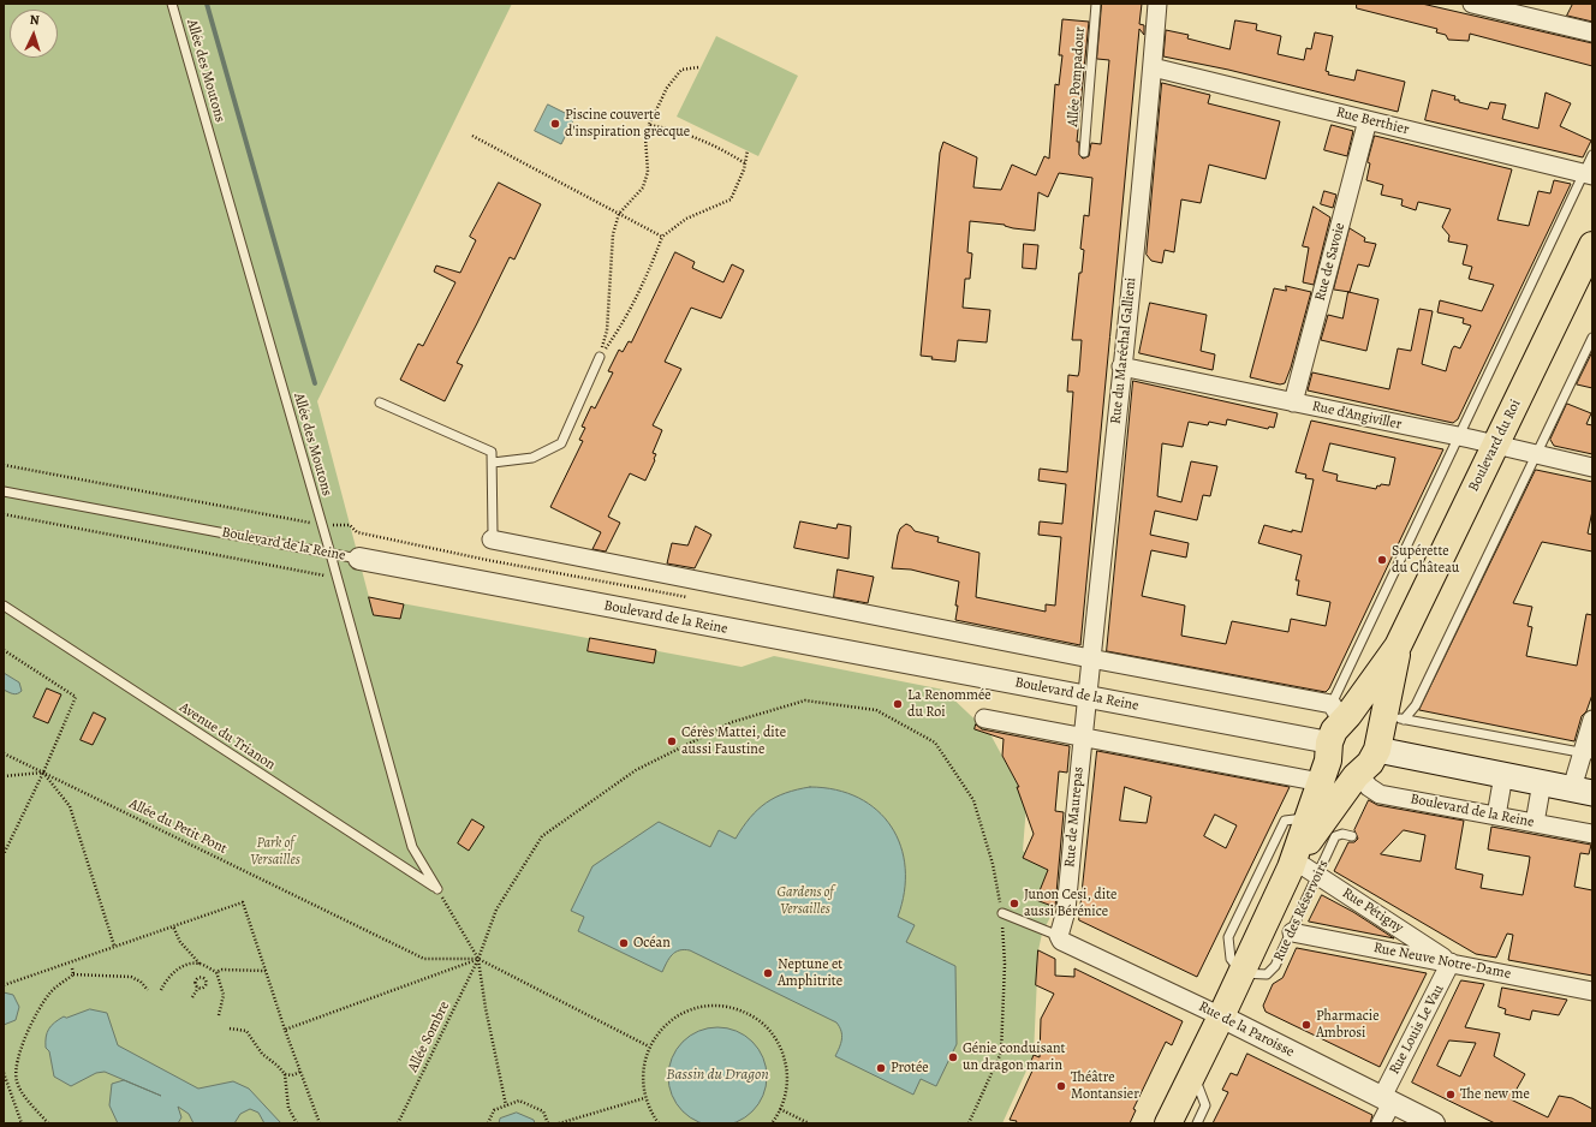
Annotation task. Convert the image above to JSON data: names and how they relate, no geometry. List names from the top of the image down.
{
  "streets": {
    "main road": ["Boulevard du Roi", "Boulevard de la Reine", "Rue des Réservoirs"],
    "street": [
      "Rue Berthier",
      "Rue de Savoie",
      "Rue du Maréchal Gallieni",
      "Rue d'Angiviller",
      "Rue de Maurepas",
      "Rue Pétigny",
      "Rue Neuve Notre-Dame",
      "Rue de la Paroisse",
      "Rue Louis Le Vau"
    ],
    "lane": ["Allée des Moutons", "Allée Pompadour", "Avenue du Trianon"],
    "path": ["Allée du Petit Pont", "Allée Sombre"]
  },
  "crossings": [
    ["Allée des Moutons", "Boulevard de la Reine"],
    ["Allée des Moutons", "Avenue du Trianon"],
    ["Rue Berthier", "Rue de Savoie"],
    ["Rue Berthier", "Rue du Maréchal Gallieni"],
    ["Rue de Savoie", "Rue d'Angiviller"],
    ["Rue du Maréchal Gallieni", "Rue d'Angiviller"],
    ["Rue du Maréchal Gallieni", "Boulevard de la Reine"],
    ["Rue du Maréchal Gallieni", "Rue de Maurepas"],
    ["Rue d'Angiviller", "Boulevard du Roi"],
    ["Boulevard du Roi", "Boulevard de la Reine"],
    ["Boulevard du Roi", "Rue des Réservoirs"],
    ["Boulevard de la Reine", "Rue de Maurepas"],
    ["Boulevard de la Reine", "Rue des Réservoirs"],
    ["Rue de Maurepas", "Rue de la Paroisse"],
    ["Allée du Petit Pont", "Allée Sombre"],
    ["Rue des Réservoirs", "Rue Pétigny"],
    ["Rue des Réservoirs", "Rue Neuve Notre-Dame"],
    ["Rue des Réservoirs", "Rue de la Paroisse"],
    ["Rue Pétigny", "Rue Neuve Notre-Dame"],
    ["Rue Pétigny", "Rue Louis Le Vau"],
    ["Rue Neuve Notre-Dame", "Rue Louis Le Vau"],
    ["Rue de la Paroisse", "Rue Louis Le Vau"]
  ],
  "water": ["Bassin du Dragon"],
  "parks": ["Park of Versailles", "Gardens of Versailles"],
  "places": [
    "Piscine couverte d'inspiration grecque",
    "Supérette du Château",
    "La Renommée du Roi",
    "Cérès Mattei, dite aussi Faustine",
    "Junon Cesi, dite aussi Bérénice",
    "Océan",
    "Neptune et Amphitrite",
    "Pharmacie Ambrosi",
    "Génie conduisant un dragon marin",
    "Protée",
    "Théâtre Montansier",
    "The new me"
  ],
  "north": "top"
}
